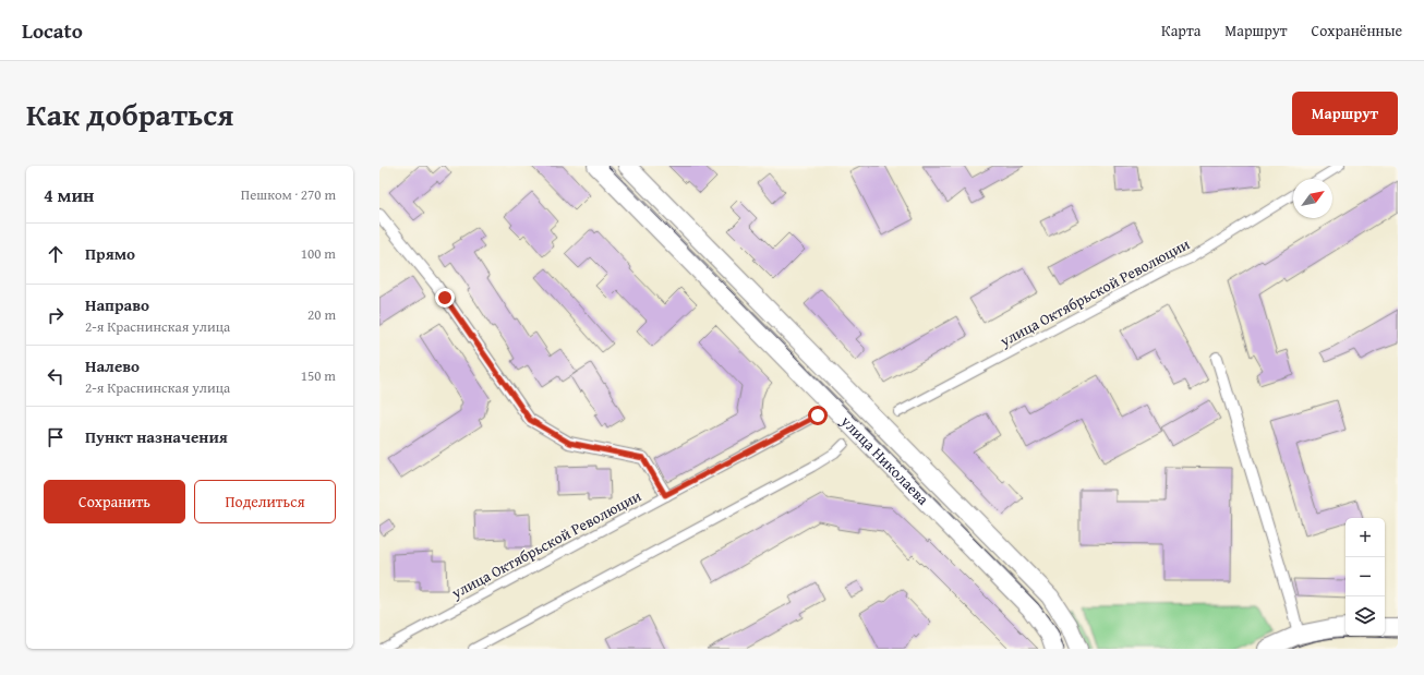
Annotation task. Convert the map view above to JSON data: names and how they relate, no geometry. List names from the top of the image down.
{
  "streets": {
    "main road": ["улица Николаева"],
    "street": ["улица Октябрьской Революции"]
  },
  "north": "top right",
  "page": {
    "header": "Locato",
    "nav": ["Карта", "Маршрут", "Сохранённые"],
    "title": "Как добраться",
    "buttons": [
      "Маршрут",
      ["Сохранить", "Поделиться"]
    ],
    "heading": ["4 мин", "Пешком · 270 m"],
    "list": [
      ["Прямо", "100 m"],
      ["Направо", "2-я Краснинская улица", "20 m"],
      ["Налево", "2-я Краснинская улица", "150 m"],
      "Пункт назначения"
    ],
    "map_buttons": ["+", "−"]
  }
}
